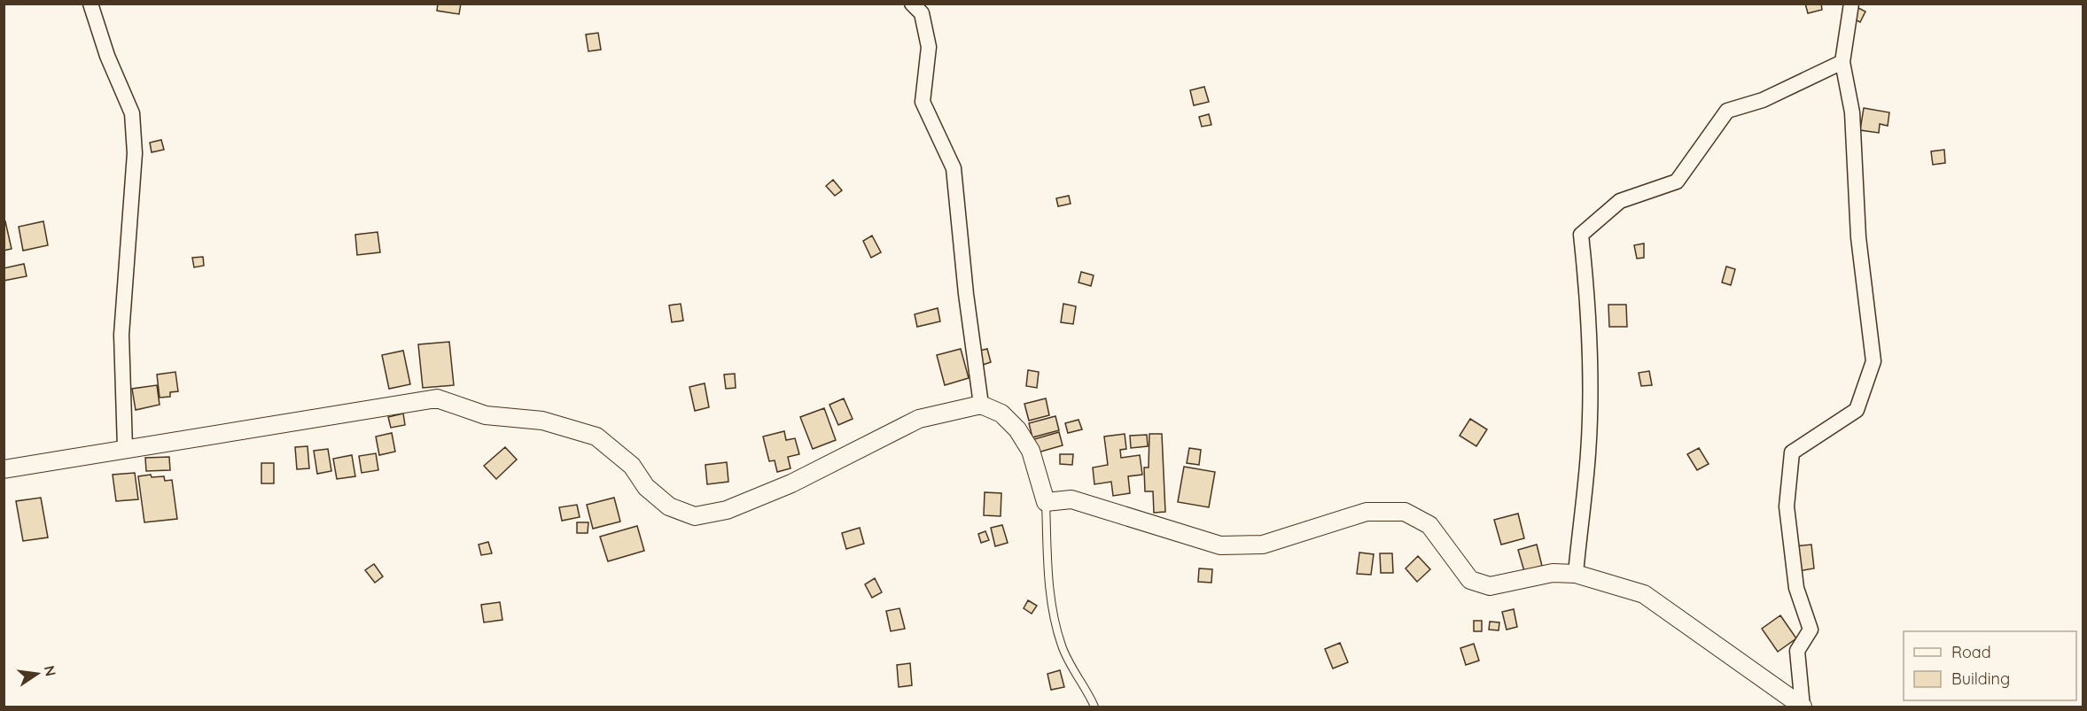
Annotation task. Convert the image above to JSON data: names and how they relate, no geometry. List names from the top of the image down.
{
  "legend": ["Road", "Building"],
  "north": "right"
}
